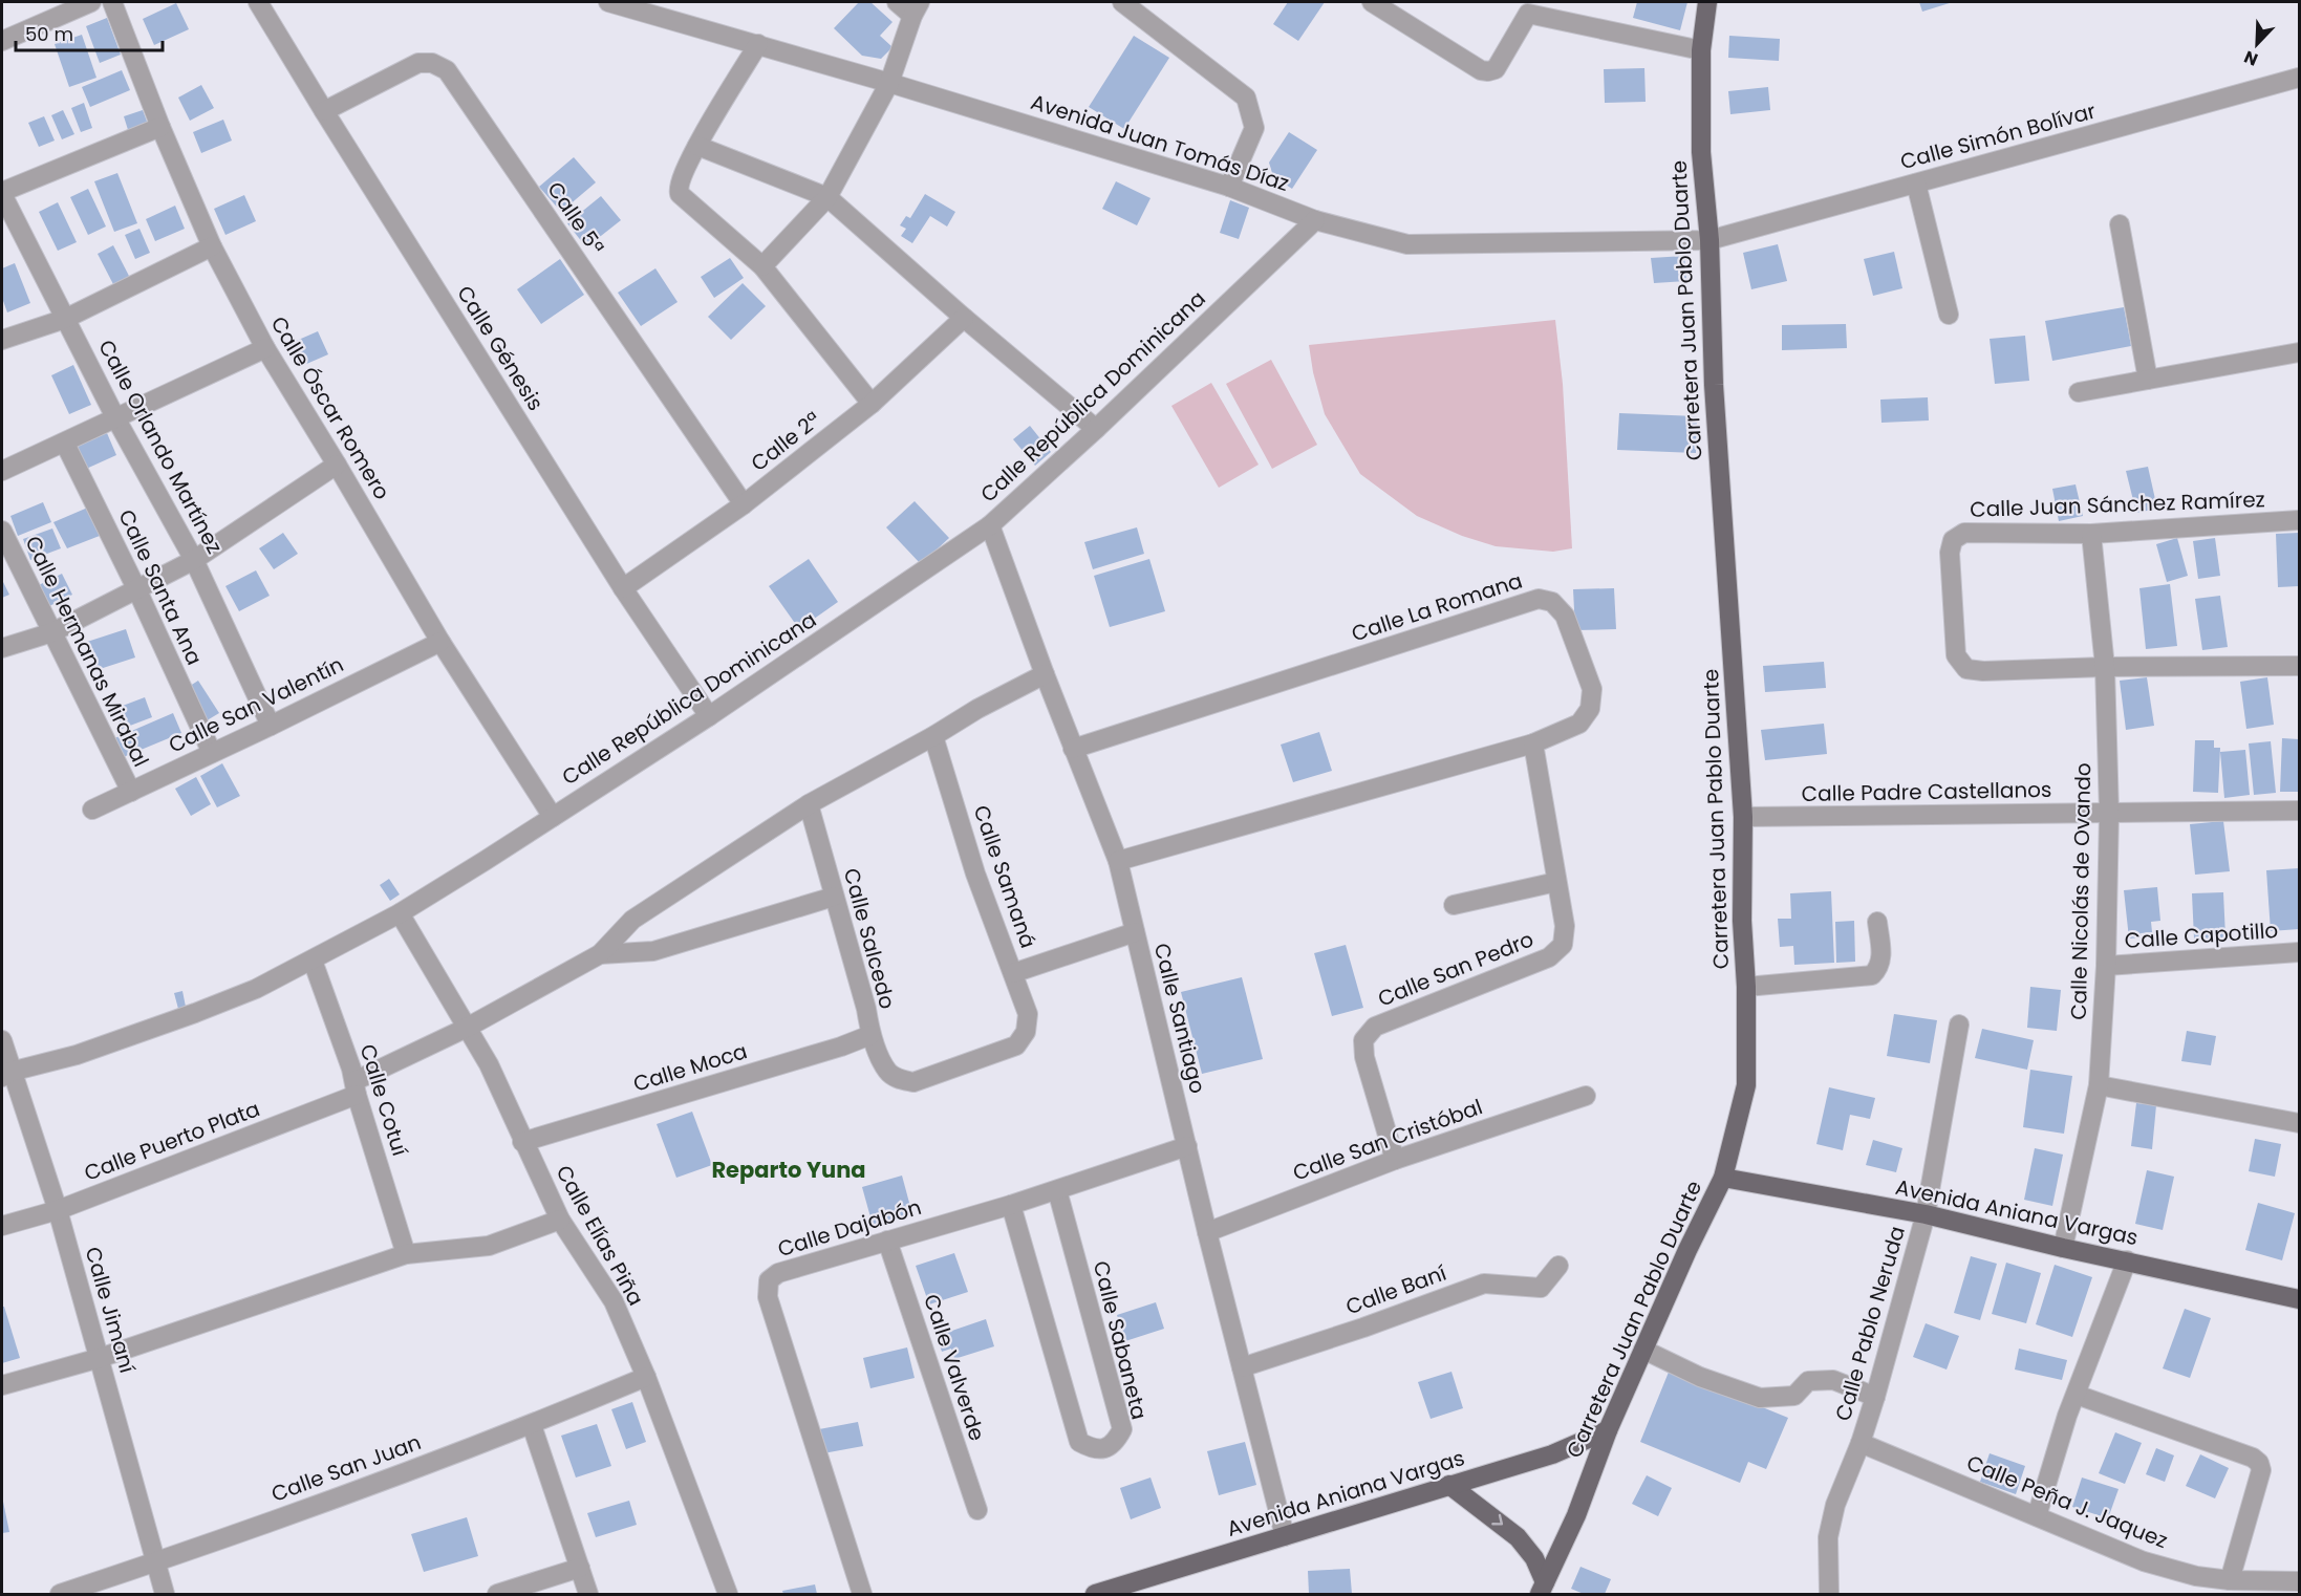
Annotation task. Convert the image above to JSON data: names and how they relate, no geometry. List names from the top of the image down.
{
  "streets": {
    "main road": ["Carretera Juan Pablo Duarte", "Avenida Aniana Vargas"],
    "street": [
      "Calle Simón Bolívar",
      "Avenida Juan Tomás Díaz",
      "Calle 5ª",
      "Calle Génesis",
      "Calle República Dominicana",
      "Calle Óscar Romero",
      "Calle 2ª",
      "Calle Orlando Martínez",
      "Calle Juan Sánchez Ramírez",
      "Calle Santa Ana",
      "Calle La Romana",
      "Calle Hermanas Mirabal",
      "Calle San Valentín",
      "Calle Padre Castellanos",
      "Calle Samaná",
      "Calle Nicolás de Ovando",
      "Calle Capotillo",
      "Calle Salcedo",
      "Calle San Pedro",
      "Calle Santiago",
      "Calle Moca",
      "Calle Cotuí",
      "Calle San Cristóbal",
      "Calle Puerto Plata",
      "Calle Dajabón",
      "Calle Elías Piña",
      "Calle Baní",
      "Calle Jimaní",
      "Calle Pablo Neruda",
      "Calle Sabaneta",
      "Calle Valverde",
      "Calle San Juan",
      "Calle Peña J. Jaquez"
    ]
  },
  "crossings": [
    ["Calle Simón Bolívar", "Avenida Juan Tomás Díaz"],
    ["Calle Simón Bolívar", "Carretera Juan Pablo Duarte"],
    ["Avenida Juan Tomás Díaz", "Carretera Juan Pablo Duarte"],
    ["Avenida Juan Tomás Díaz", "Calle República Dominicana"],
    ["Calle 5ª", "Calle Génesis"],
    ["Calle 5ª", "Calle 2ª"],
    ["Carretera Juan Pablo Duarte", "Calle Padre Castellanos"],
    ["Carretera Juan Pablo Duarte", "Avenida Aniana Vargas"],
    ["Calle Génesis", "Calle República Dominicana"],
    ["Calle Génesis", "Calle 2ª"],
    ["Calle República Dominicana", "Calle Óscar Romero"],
    ["Calle República Dominicana", "Calle Santiago"],
    ["Calle República Dominicana", "Calle Cotuí"],
    ["Calle República Dominicana", "Calle Elías Piña"],
    ["Calle República Dominicana", "Calle Jimaní"],
    ["Calle Óscar Romero", "Calle San Valentín"],
    ["Calle Orlando Martínez", "Calle San Valentín"],
    ["Calle Juan Sánchez Ramírez", "Calle Nicolás de Ovando"],
    ["Calle Santa Ana", "Calle San Valentín"],
    ["Calle La Romana", "Calle San Pedro"],
    ["Calle La Romana", "Calle Santiago"],
    ["Calle Hermanas Mirabal", "Calle San Valentín"],
    ["Calle Padre Castellanos", "Calle Nicolás de Ovando"],
    ["Calle Samaná", "Calle Salcedo"],
    ["Calle Nicolás de Ovando", "Calle Capotillo"],
    ["Calle Nicolás de Ovando", "Avenida Aniana Vargas"],
    ["Calle Salcedo", "Calle Moca"],
    ["Calle San Pedro", "Calle San Cristóbal"],
    ["Calle Santiago", "Calle San Cristóbal"],
    ["Calle Santiago", "Avenida Aniana Vargas"],
    ["Calle Santiago", "Calle Dajabón"],
    ["Calle Santiago", "Calle Baní"],
    ["Calle Moca", "Calle Elías Piña"],
    ["Calle Cotuí", "Calle Puerto Plata"],
    ["Calle Puerto Plata", "Calle Elías Piña"],
    ["Calle Puerto Plata", "Calle Jimaní"],
    ["Avenida Aniana Vargas", "Calle Pablo Neruda"],
    ["Calle Dajabón", "Calle Sabaneta"],
    ["Calle Dajabón", "Calle Valverde"],
    ["Calle Elías Piña", "Calle San Juan"],
    ["Calle Jimaní", "Calle San Juan"],
    ["Calle Pablo Neruda", "Calle Peña J. Jaquez"]
  ],
  "districts": ["Reparto Yuna"],
  "scale_bar": "50 m",
  "north": "bottom left"
}
